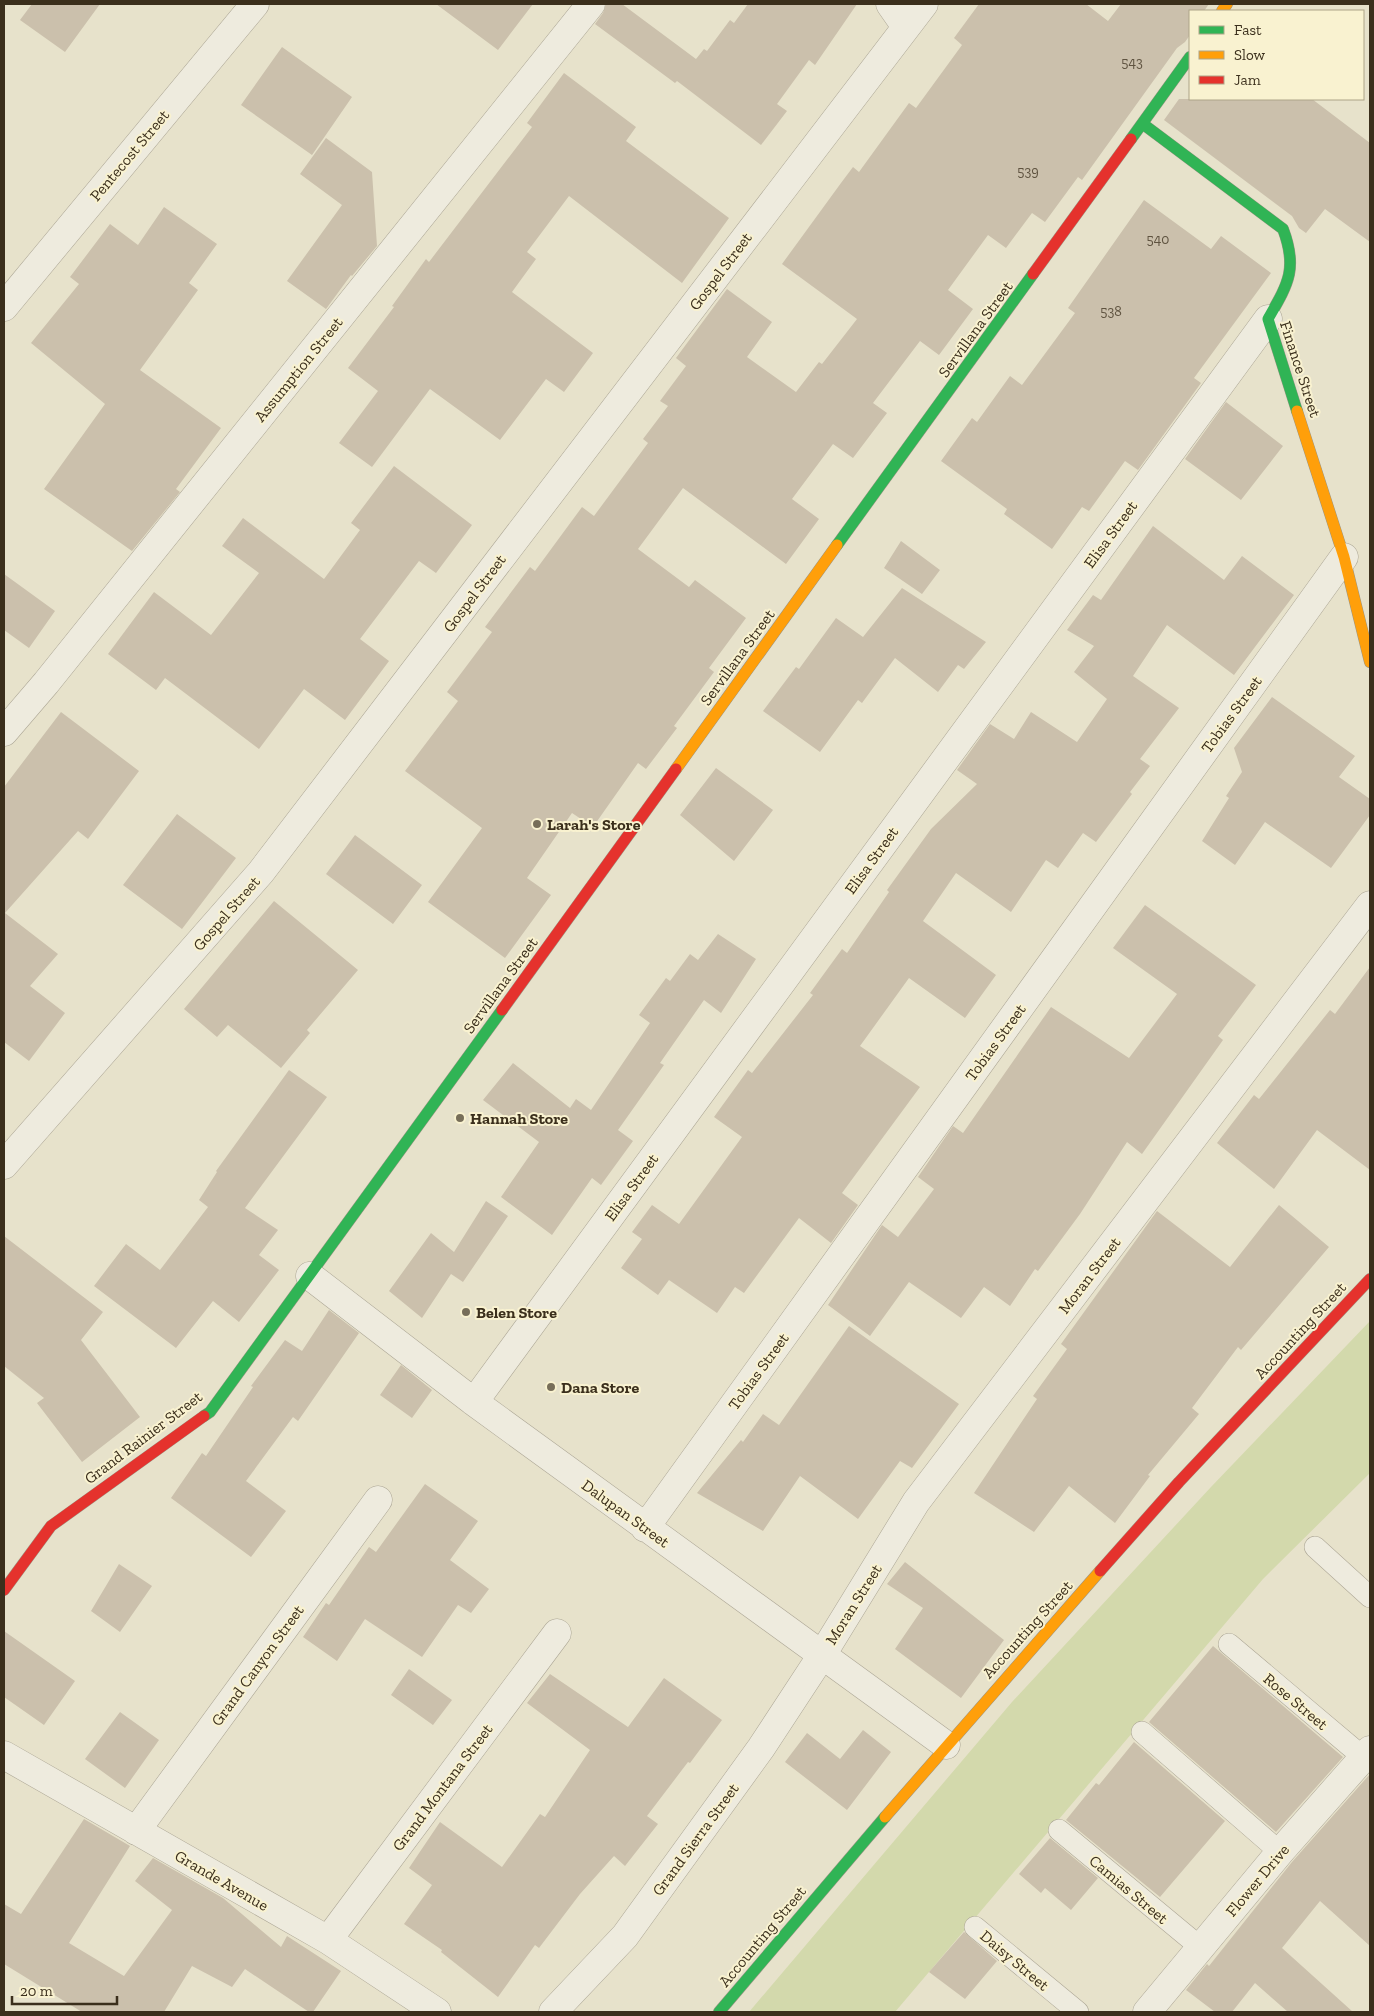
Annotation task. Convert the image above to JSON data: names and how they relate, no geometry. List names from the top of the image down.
{
  "streets": {
    "street": [
      "Pentecost Street",
      "Gospel Street",
      "Servillana Street",
      "Assumption Street",
      "Finance Street",
      "Elisa Street",
      "Tobias Street",
      "Moran Street",
      "Accounting Street",
      "Grand Rainier Street",
      "Dalupan Street",
      "Grand Canyon Street",
      "Grand Montana Street",
      "Grand Sierra Street",
      "Grande Avenue",
      "Flower Drive"
    ],
    "lane": ["Rose Street", "Camias Street", "Daisy Street"]
  },
  "crossings": [
    ["Servillana Street", "Finance Street"],
    ["Servillana Street", "Grand Rainier Street"],
    ["Servillana Street", "Dalupan Street"],
    ["Finance Street", "Elisa Street"],
    ["Finance Street", "Tobias Street"],
    ["Elisa Street", "Dalupan Street"],
    ["Tobias Street", "Dalupan Street"],
    ["Moran Street", "Dalupan Street"],
    ["Moran Street", "Grand Sierra Street"],
    ["Accounting Street", "Dalupan Street"],
    ["Grand Rainier Street", "Dalupan Street"],
    ["Dalupan Street", "Grand Sierra Street"],
    ["Grand Canyon Street", "Grande Avenue"],
    ["Rose Street", "Flower Drive"],
    ["Grand Montana Street", "Grande Avenue"],
    ["Flower Drive", "Camias Street"]
  ],
  "places": [
    "Larah's Store",
    "Hannah Store",
    "Belen Store",
    "Dana Store"
  ],
  "house_numbers": [
    "543",
    "539",
    "540",
    "538"
  ],
  "legend": ["Fast", "Slow", "Jam"],
  "scale_bar": "20 m"
}
